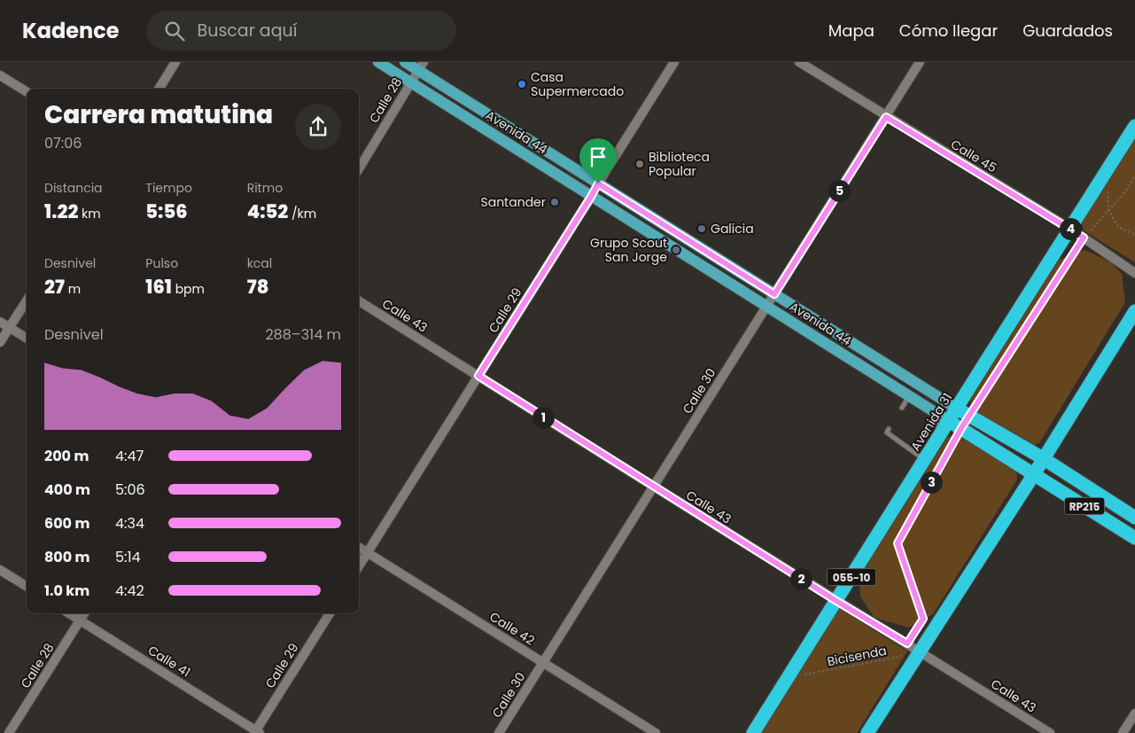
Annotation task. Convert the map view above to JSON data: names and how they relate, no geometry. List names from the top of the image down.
{
  "streets": {
    "highway": [
      "Avenida 44",
      "Avenida 31",
      "RP215",
      "055-10"
    ],
    "street": [
      "Calle 28",
      "Calle 45",
      "Calle 29",
      "Calle 43",
      "Calle 30",
      "Calle 42",
      "Calle 41"
    ],
    "path": ["Bicisenda"]
  },
  "crossings": [
    ["Calle 28", "Avenida 44"],
    ["Calle 28", "Calle 41"],
    ["Avenida 44", "Calle 29"],
    ["Avenida 44", "Calle 30"],
    ["Avenida 44", "Avenida 31"],
    ["Avenida 44", "Bicisenda"],
    ["Calle 45", "Calle 30"],
    ["Calle 45", "Avenida 31"],
    ["Calle 29", "Calle 43"],
    ["Calle 29", "Calle 42"],
    ["Calle 29", "Calle 41"],
    ["Calle 43", "Calle 30"],
    ["Calle 43", "Avenida 31"],
    ["Calle 43", "Bicisenda"],
    ["Calle 30", "Calle 42"]
  ],
  "places": [
    "Casa Supermercado",
    "Biblioteca Popular",
    "Santander",
    "Galicia",
    "Grupo Scout San Jorge"
  ],
  "page": {
    "header": "Kadence",
    "search": "Buscar aquí",
    "nav": ["Mapa", "Cómo llegar", "Guardados"],
    "heading": ["Carrera matutina", "07:06"],
    "stats": [
      ["Distancia", "1.22 km"],
      ["Tiempo", "5:56"],
      ["Ritmo", "4:52 /km"],
      ["Desnivel", "27 m"],
      ["Pulso", "161 bpm"],
      ["kcal", "78"]
    ],
    "pins": [
      "5",
      "4",
      "1",
      "3",
      "2"
    ],
    "chart": ["Desnivel", "288–314 m"],
    "list": [
      {
        "name": "200 m",
        "note": "4:47"
      },
      {
        "name": "400 m",
        "note": "5:06"
      },
      {
        "name": "600 m",
        "note": "4:34"
      },
      {
        "name": "800 m",
        "note": "5:14"
      },
      {
        "name": "1.0 km",
        "note": "4:42"
      }
    ]
  }
}
